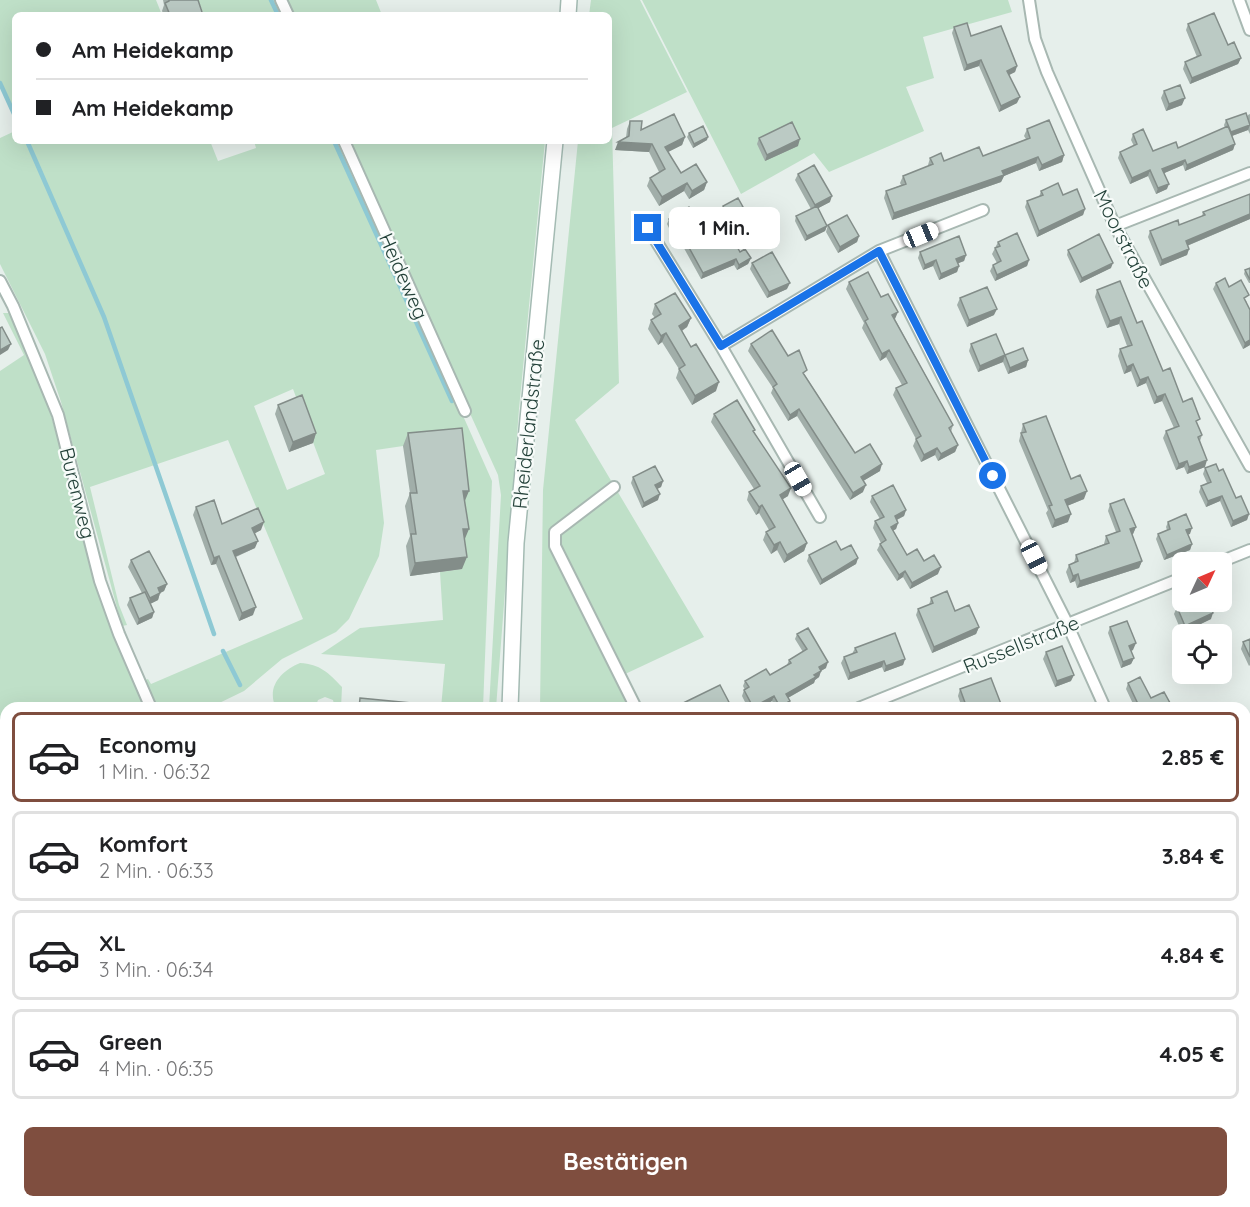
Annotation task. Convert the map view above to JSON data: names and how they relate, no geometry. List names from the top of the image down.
{
  "streets": {
    "main road": ["Rheiderlandstraße"],
    "street": [
      "Moorstraße",
      "Heideweg",
      "Burenweg",
      "Russellstraße"
    ]
  },
  "north": "top right",
  "page": {
    "banner": ["Am Heidekamp", "Am Heidekamp"],
    "bubble": "1 Min.",
    "list": [
      {
        "name": "Economy",
        "note": "1 Min. · 06:32",
        "value": "2.85 €"
      },
      {
        "name": "Komfort",
        "note": "2 Min. · 06:33",
        "value": "3.84 €"
      },
      {
        "name": "XL",
        "note": "3 Min. · 06:34",
        "value": "4.84 €"
      },
      {
        "name": "Green",
        "note": "4 Min. · 06:35",
        "value": "4.05 €"
      }
    ],
    "buttons": "Bestätigen"
  }
}
